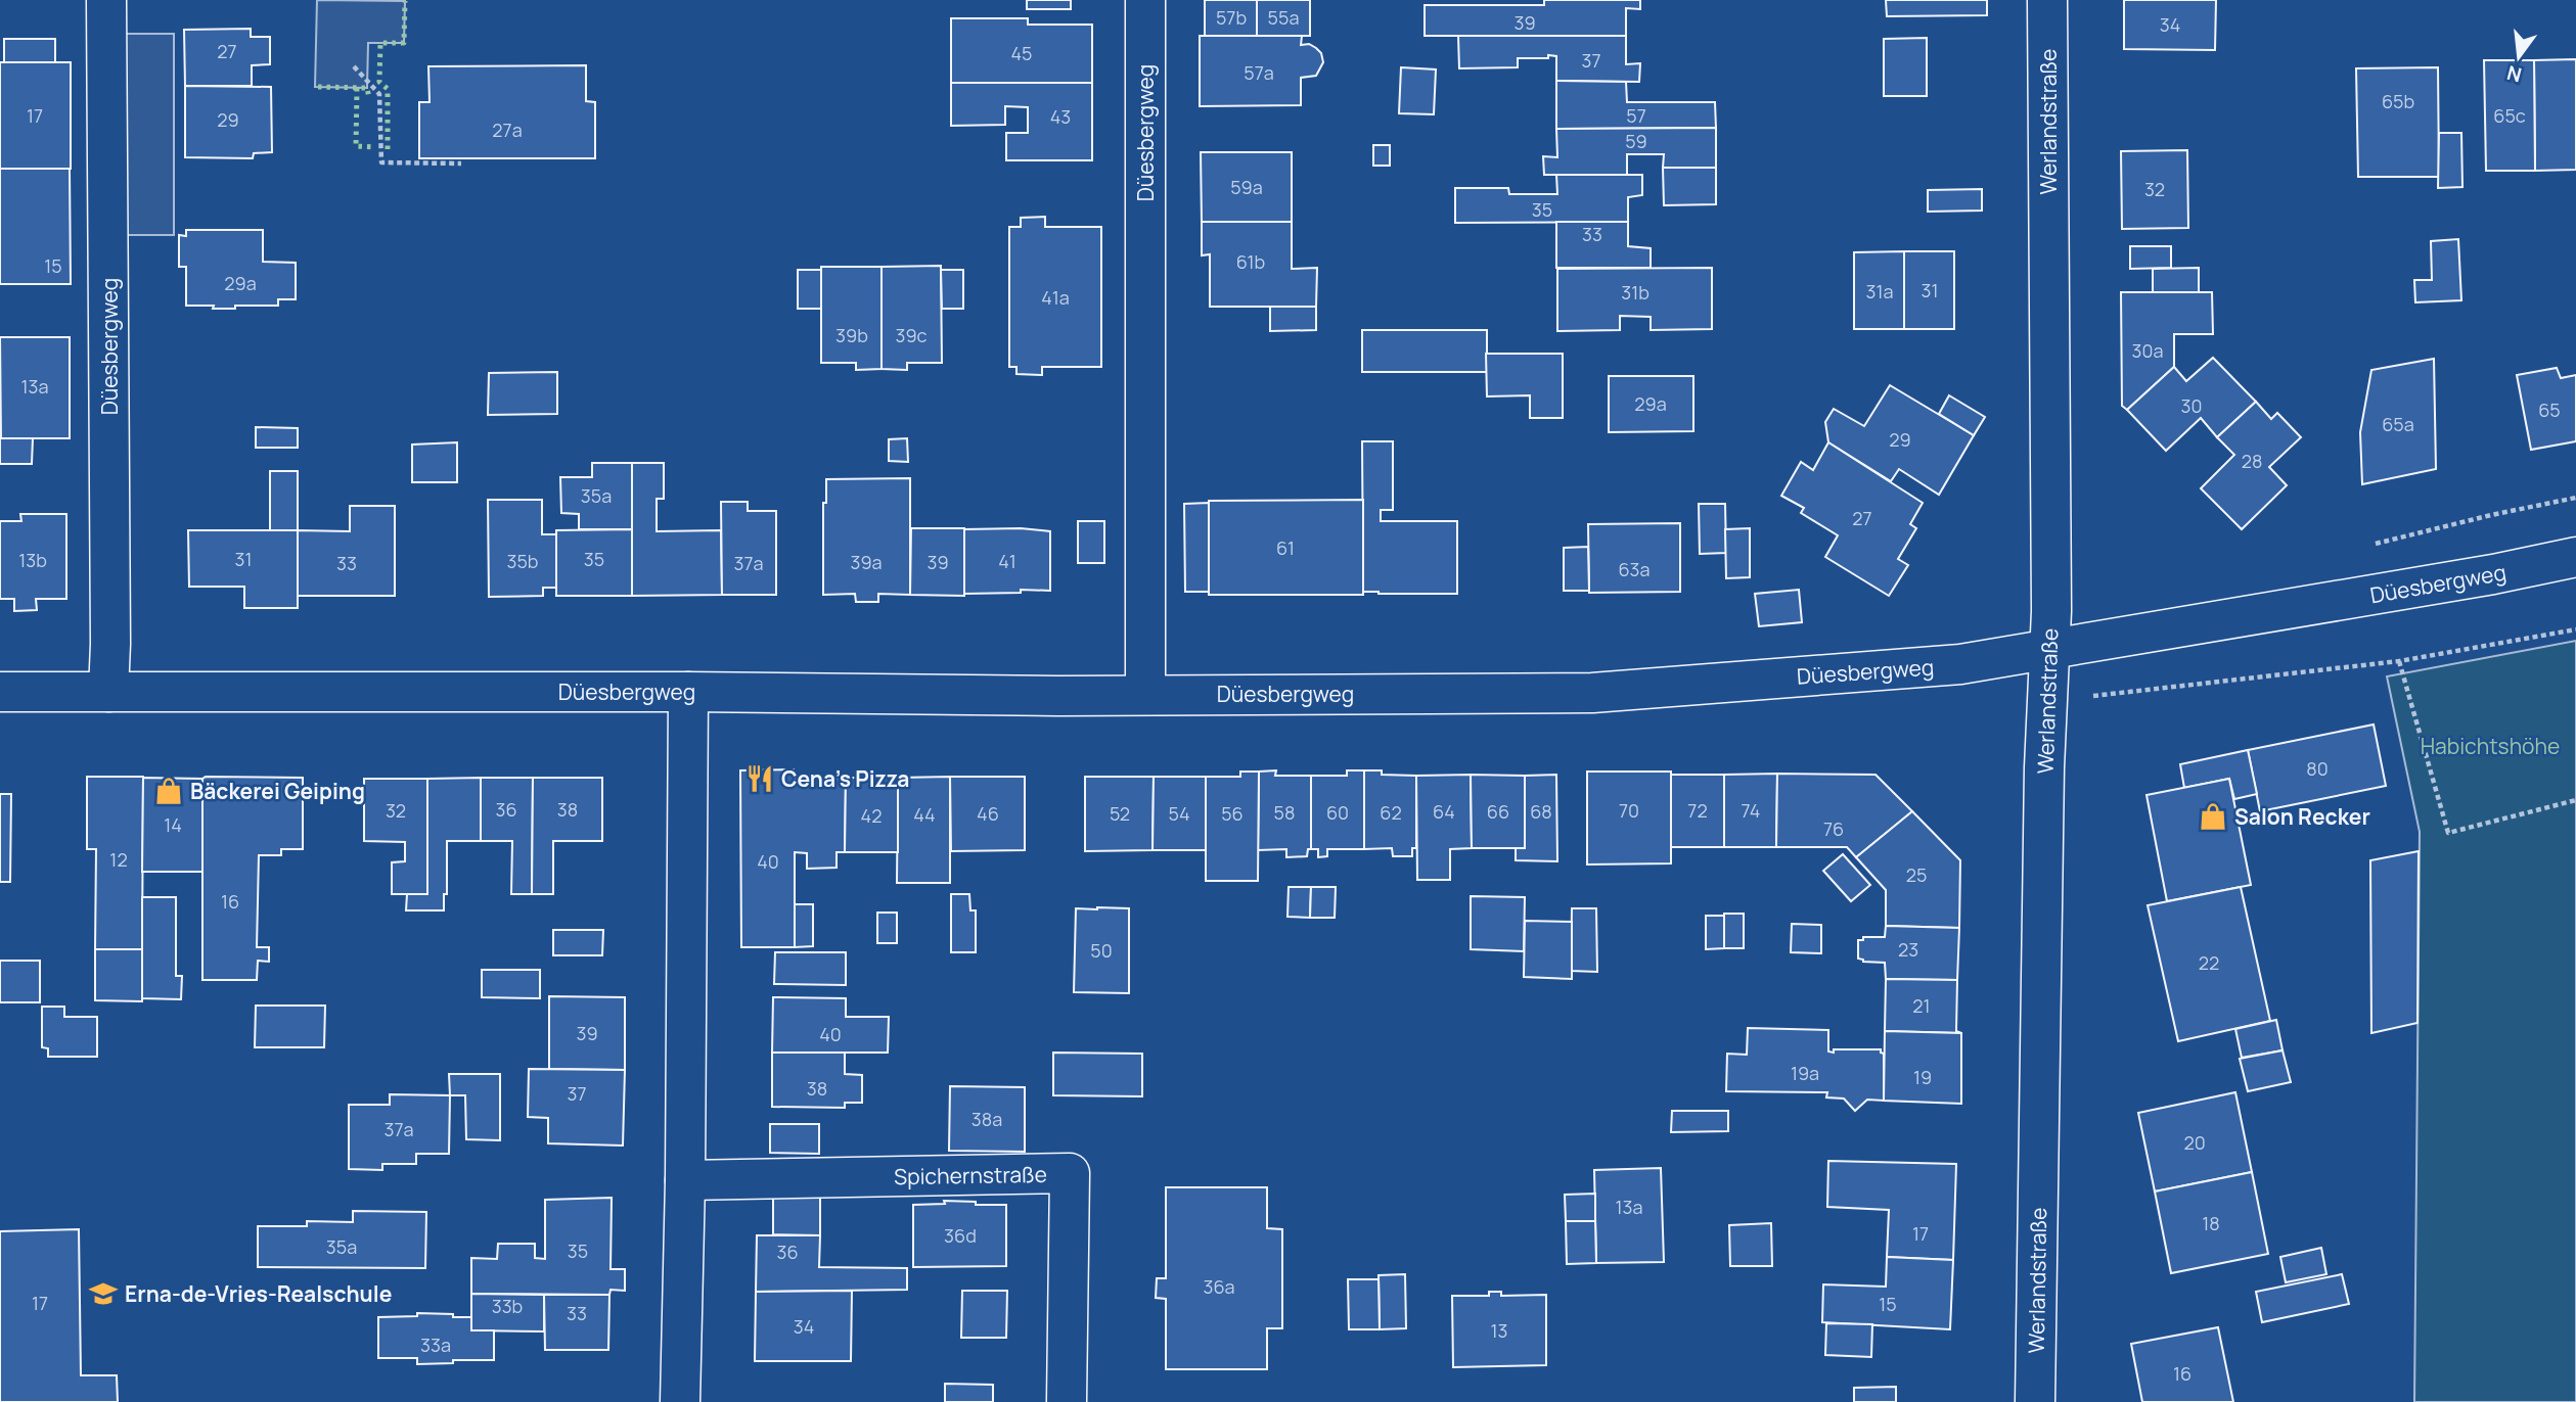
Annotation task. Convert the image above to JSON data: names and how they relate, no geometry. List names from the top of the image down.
{
  "streets": {
    "street": ["Werlandstraße", "Düesbergweg", "Spichernstraße"]
  },
  "crossings": [
    ["Werlandstraße", "Düesbergweg"]
  ],
  "parks": ["Habichtshöhe"],
  "places": {
    "restaurant": ["Cena’s Pizza"],
    "shop": ["Bäckerei Geiping", "Salon Recker"],
    "school or university": ["Erna-de-Vries-Realschule"]
  },
  "house_numbers": [
    "57b",
    "55a",
    "39",
    "34",
    "27",
    "45",
    "37",
    "57a",
    "65b",
    "17",
    "57",
    "65c",
    "43",
    "29",
    "27a",
    "59",
    "59a",
    "32",
    "35",
    "33",
    "61b",
    "15",
    "29a",
    "31",
    "31a",
    "31b",
    "41a",
    "39b",
    "39c",
    "30a",
    "13a",
    "29a",
    "30",
    "65",
    "65a",
    "29",
    "28",
    "35a",
    "27",
    "61",
    "31",
    "35",
    "13b",
    "35b",
    "41",
    "39a",
    "39",
    "33",
    "37a",
    "63a",
    "80",
    "36",
    "38",
    "32",
    "70",
    "72",
    "74",
    "64",
    "66",
    "68",
    "58",
    "60",
    "62",
    "46",
    "52",
    "54",
    "56",
    "44",
    "42",
    "14",
    "76",
    "12",
    "40",
    "25",
    "16",
    "23",
    "50",
    "22",
    "21",
    "39",
    "40",
    "19a",
    "19",
    "38",
    "37",
    "38a",
    "37a",
    "20",
    "13a",
    "18",
    "17",
    "36d",
    "35a",
    "35",
    "36",
    "36a",
    "17",
    "15",
    "33b",
    "33",
    "34",
    "13",
    "33a",
    "16"
  ],
  "north": "bottom"
}
